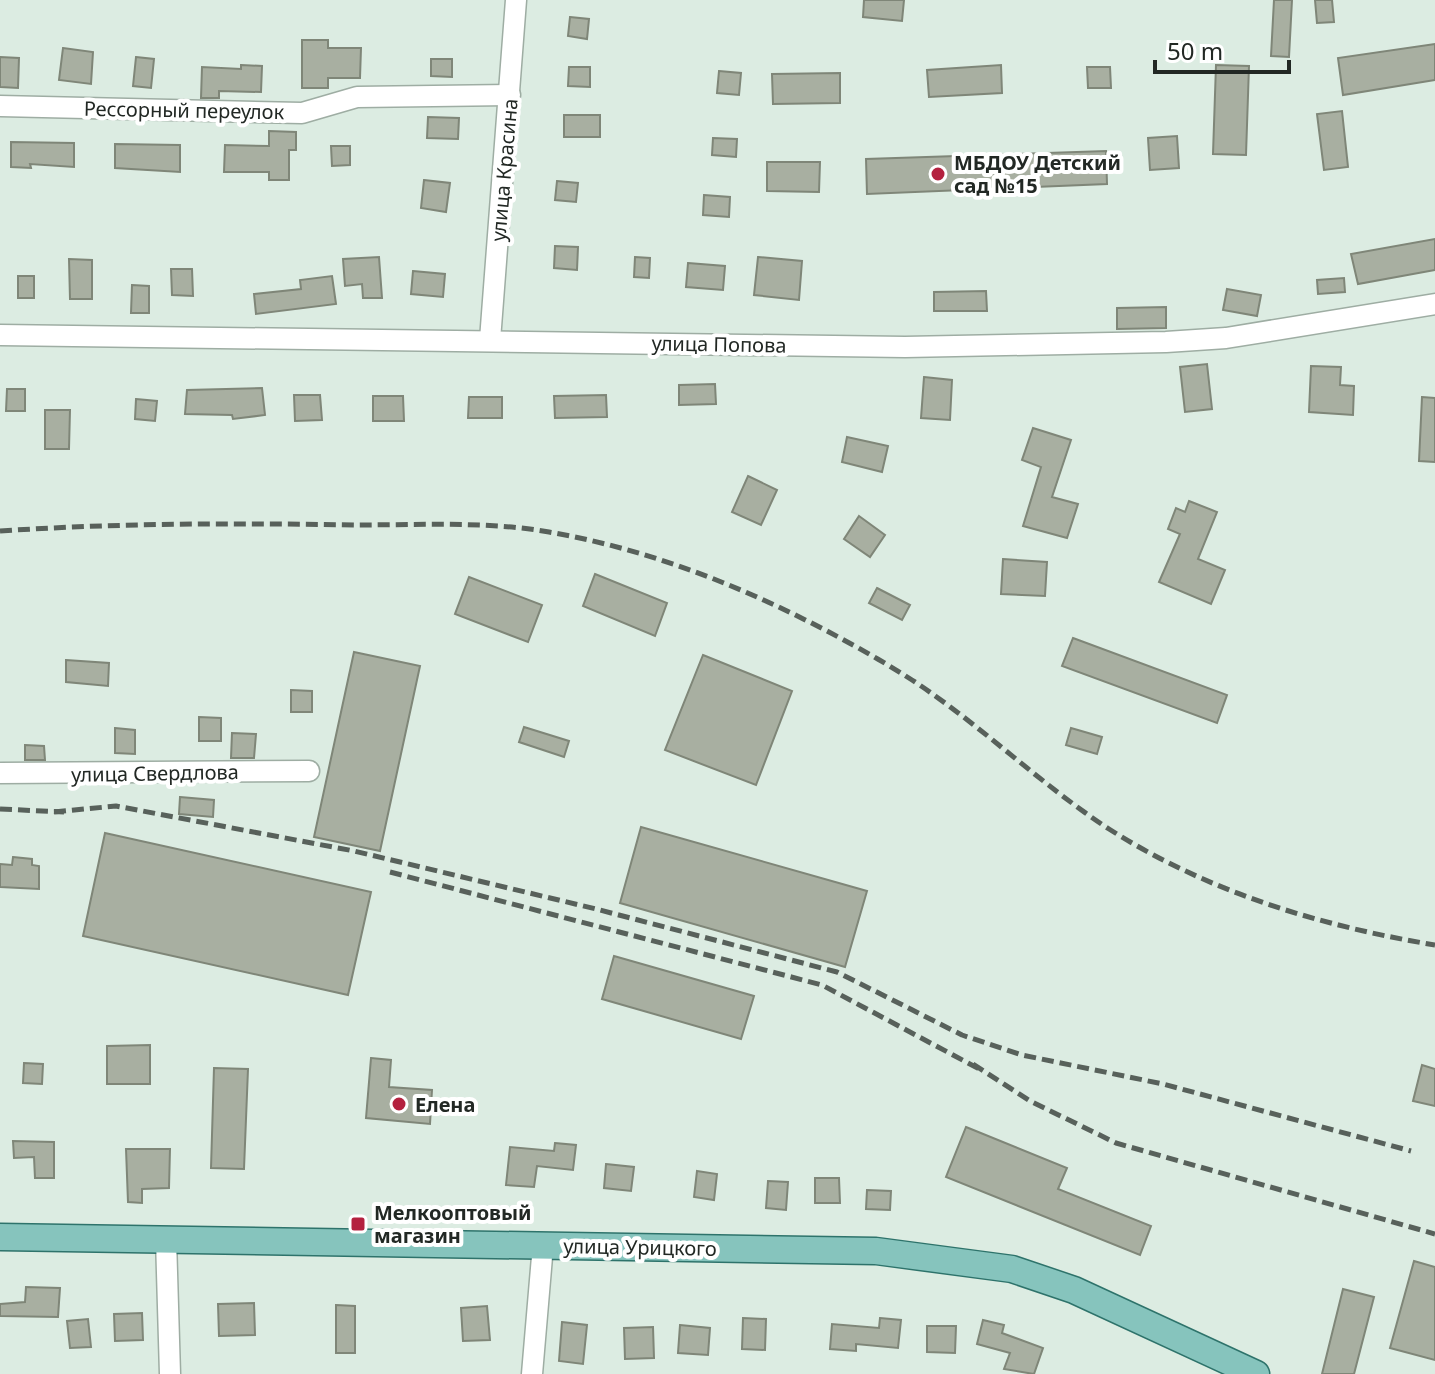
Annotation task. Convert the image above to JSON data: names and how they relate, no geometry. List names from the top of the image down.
{
  "streets": {
    "main road": ["улица Урицкого"],
    "street": [
      "Рессорный переулок",
      "улица Красина",
      "улица Попова",
      "улица Свердлова"
    ]
  },
  "crossings": [
    ["Рессорный переулок", "улица Красина"],
    ["улица Красина", "улица Попова"]
  ],
  "places": {
    "other": ["МБДОУ Детский сад №15", "Елена"],
    "transit": ["Мелкооптовый магазин"]
  },
  "scale_bar": "50 m"
}
